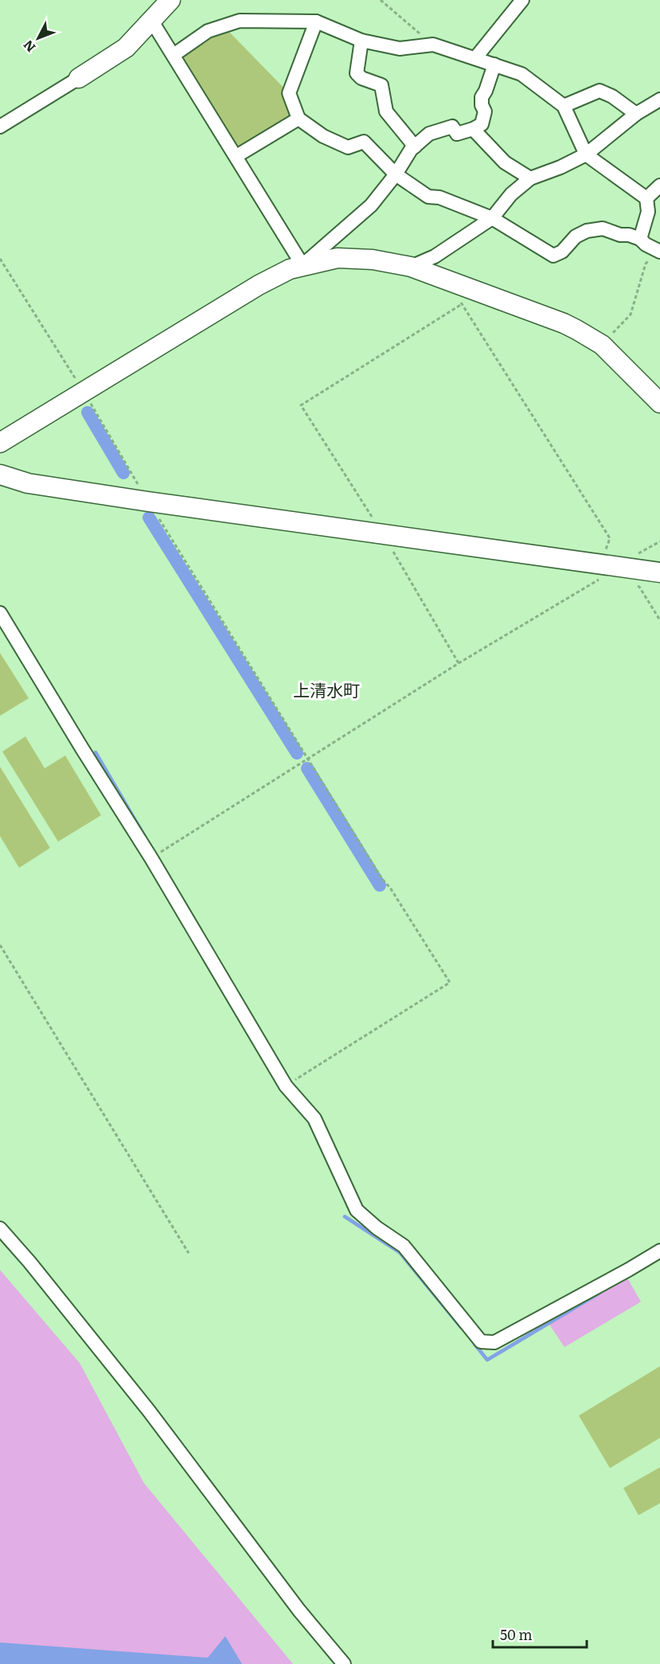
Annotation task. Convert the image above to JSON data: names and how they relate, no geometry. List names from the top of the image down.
{
  "districts": ["上清水町"],
  "scale_bar": "50 m",
  "north": "bottom left"
}
